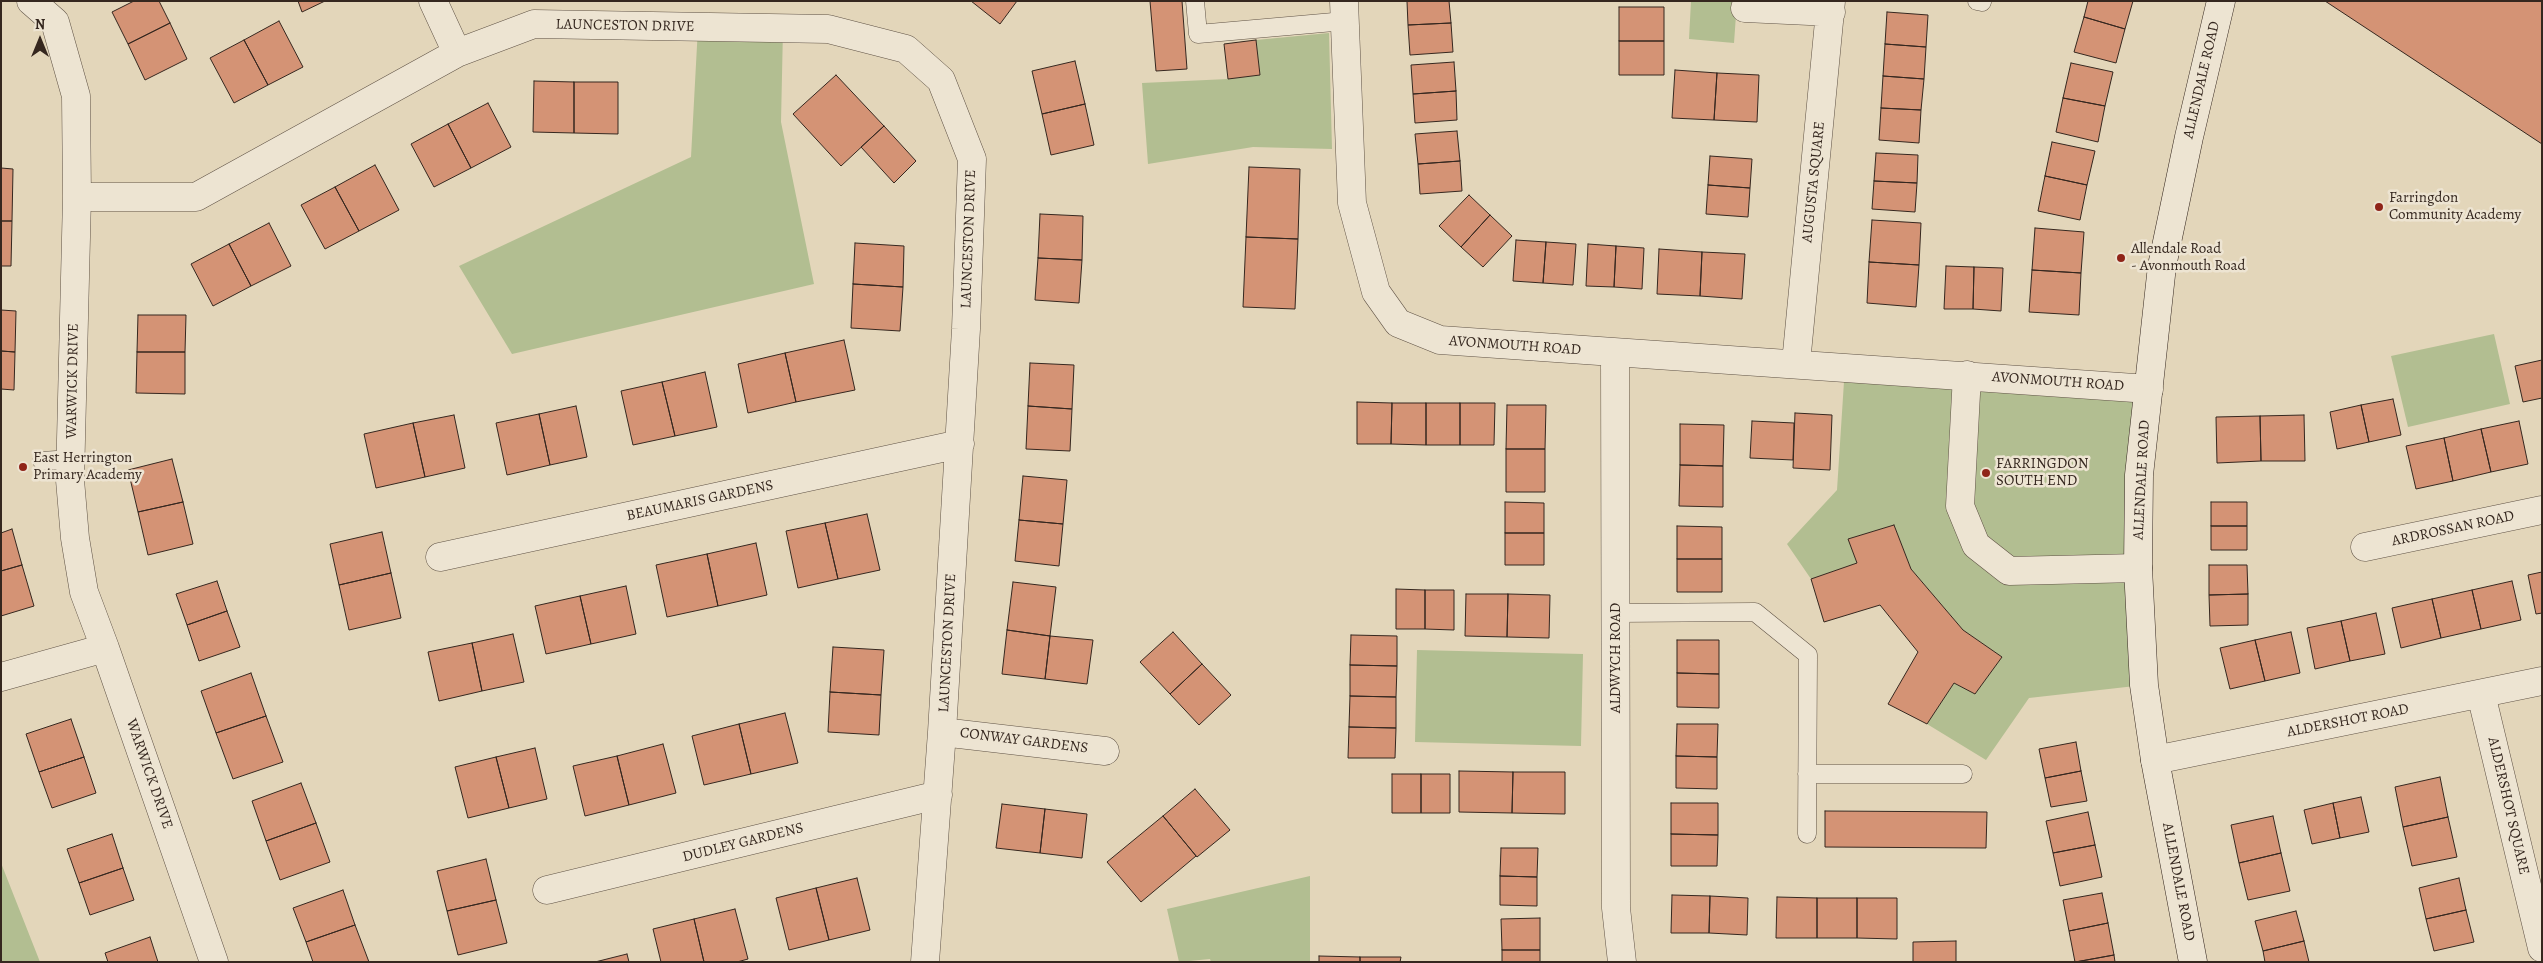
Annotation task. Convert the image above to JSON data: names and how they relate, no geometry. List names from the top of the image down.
{
  "streets": {
    "street": [
      "LAUNCESTON DRIVE",
      "ALLENDALE ROAD",
      "AUGUSTA SQUARE",
      "AVONMOUTH ROAD",
      "WARWICK DRIVE",
      "BEAUMARIS GARDENS",
      "ARDROSSAN ROAD",
      "ALDWYCH ROAD",
      "ALDERSHOT ROAD",
      "CONWAY GARDENS",
      "ALDERSHOT SQUARE",
      "DUDLEY GARDENS"
    ]
  },
  "crossings": [
    ["LAUNCESTON DRIVE", "WARWICK DRIVE"],
    ["LAUNCESTON DRIVE", "BEAUMARIS GARDENS"],
    ["LAUNCESTON DRIVE", "CONWAY GARDENS"],
    ["LAUNCESTON DRIVE", "DUDLEY GARDENS"],
    ["ALLENDALE ROAD", "AVONMOUTH ROAD"],
    ["ALLENDALE ROAD", "ALDERSHOT ROAD"],
    ["AUGUSTA SQUARE", "AVONMOUTH ROAD"],
    ["AVONMOUTH ROAD", "ALDWYCH ROAD"],
    ["ALDERSHOT ROAD", "ALDERSHOT SQUARE"]
  ],
  "places": [
    "Farringdon Community Academy",
    "Allendale Road - Avonmouth Road",
    "East Herrington Primary Academy",
    "FARRINGDON SOUTH END"
  ],
  "north": "top"
}
